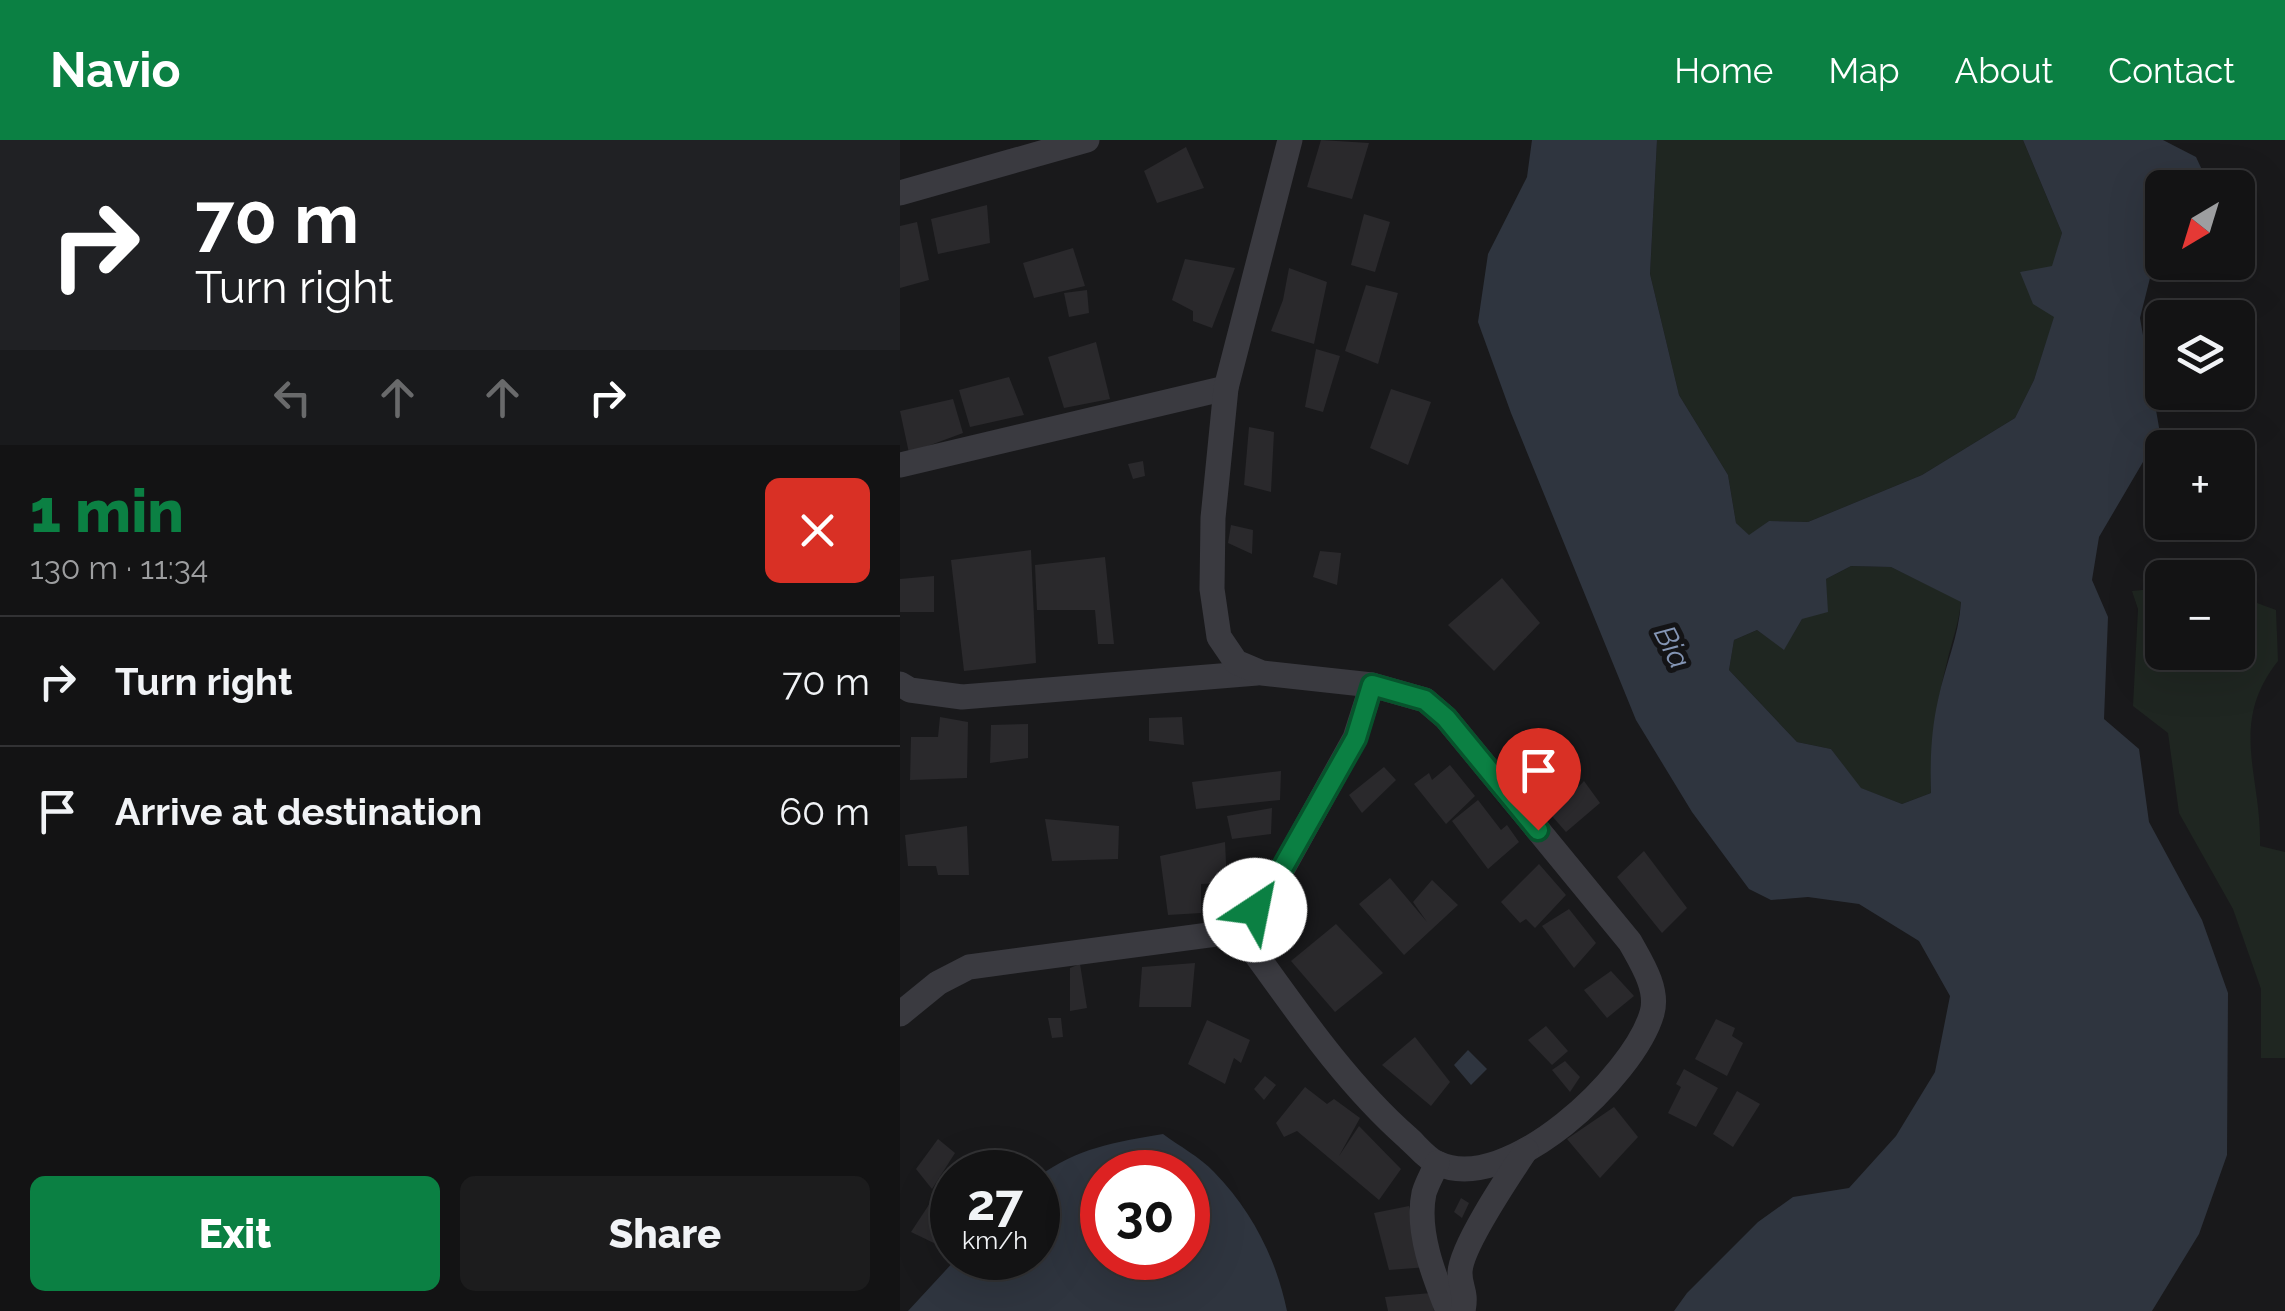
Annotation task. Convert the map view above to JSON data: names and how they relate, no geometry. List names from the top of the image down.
{
  "water": ["Bia"],
  "north": "bottom left",
  "page": {
    "header": "Navio",
    "nav": [
      "Home",
      "Map",
      "About",
      "Contact"
    ],
    "turn": ["70 m", "Turn right"],
    "map_buttons": ["+", "−"],
    "heading": ["1 min", "130 m · 11:34"],
    "list": [
      {
        "name": "Turn right",
        "value": "70 m"
      },
      {
        "name": "Arrive at destination",
        "value": "60 m"
      }
    ],
    "speed": "27 km/h",
    "limit": "30",
    "buttons": ["Exit", "Share"]
  }
}
